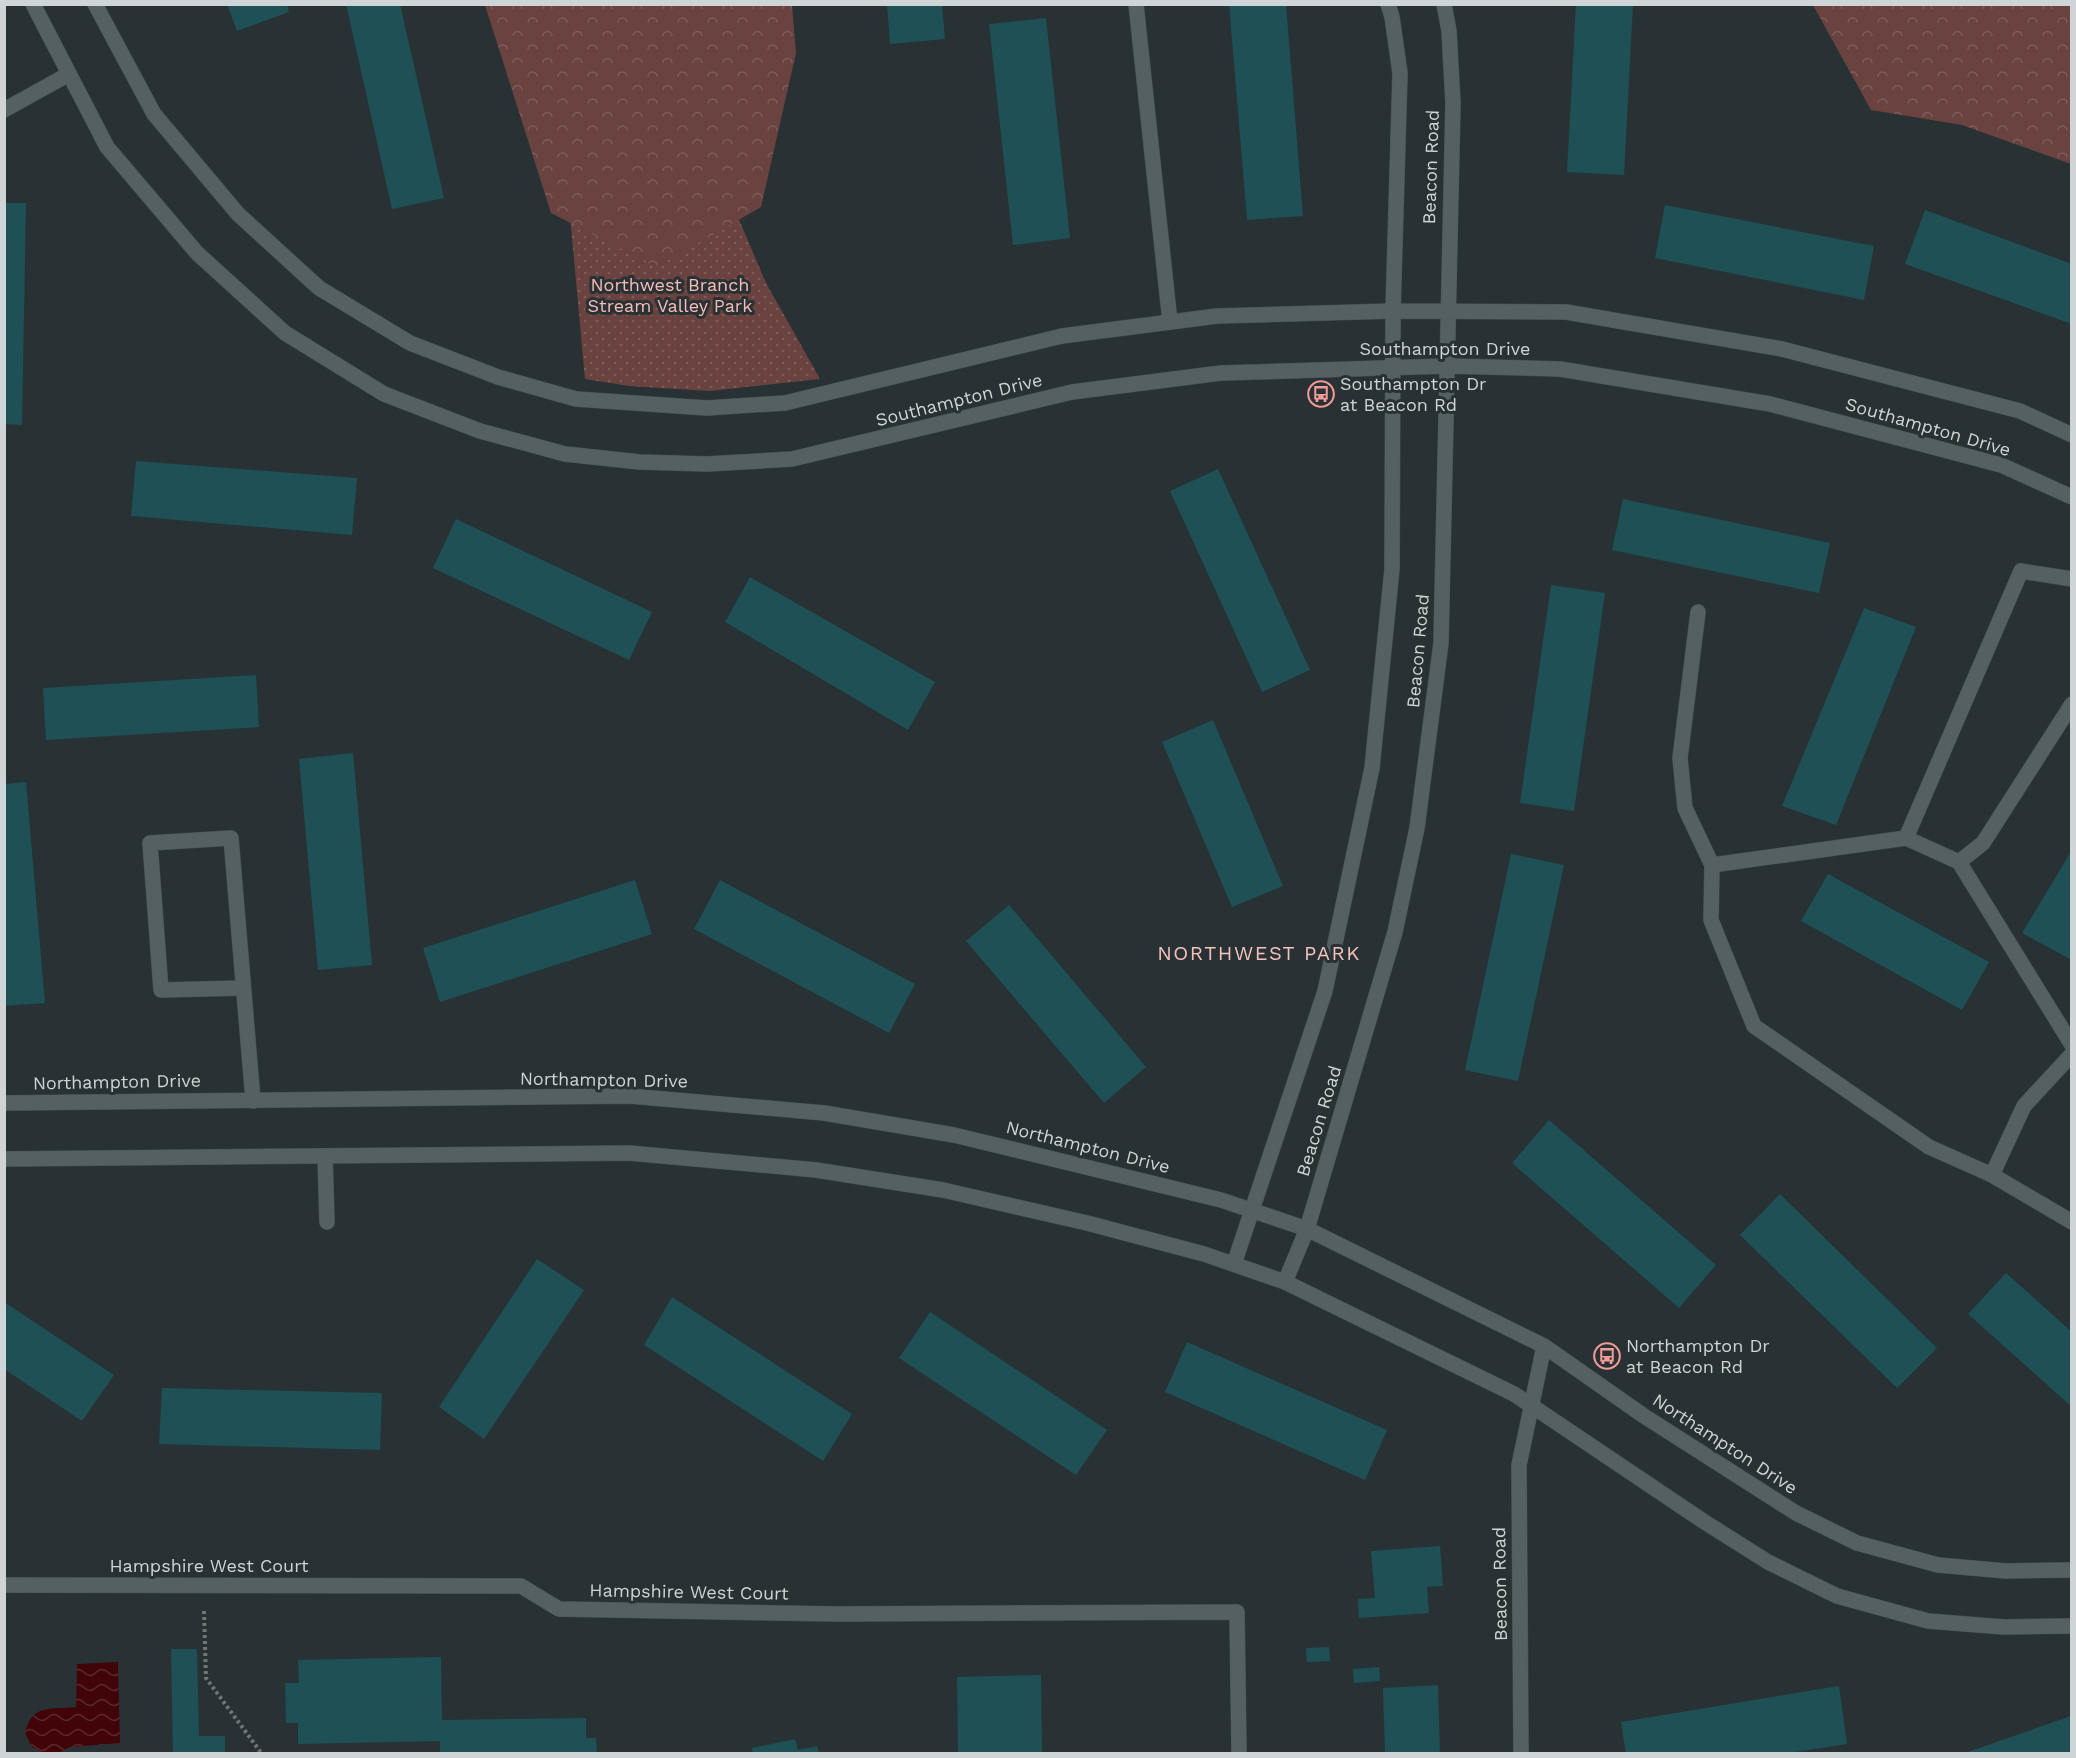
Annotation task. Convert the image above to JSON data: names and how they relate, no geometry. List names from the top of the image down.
{
  "streets": {
    "street": [
      "Beacon Road",
      "Southampton Drive",
      "Northampton Drive",
      "Hampshire West Court"
    ]
  },
  "crossings": [
    ["Beacon Road", "Southampton Drive"],
    ["Beacon Road", "Northampton Drive"]
  ],
  "districts": ["NORTHWEST PARK"],
  "parks": ["Northwest Branch Stream Valley Park"],
  "places": {
    "bus stop": ["Southampton Dr at Beacon Rd", "Northampton Dr at Beacon Rd"]
  }
}
